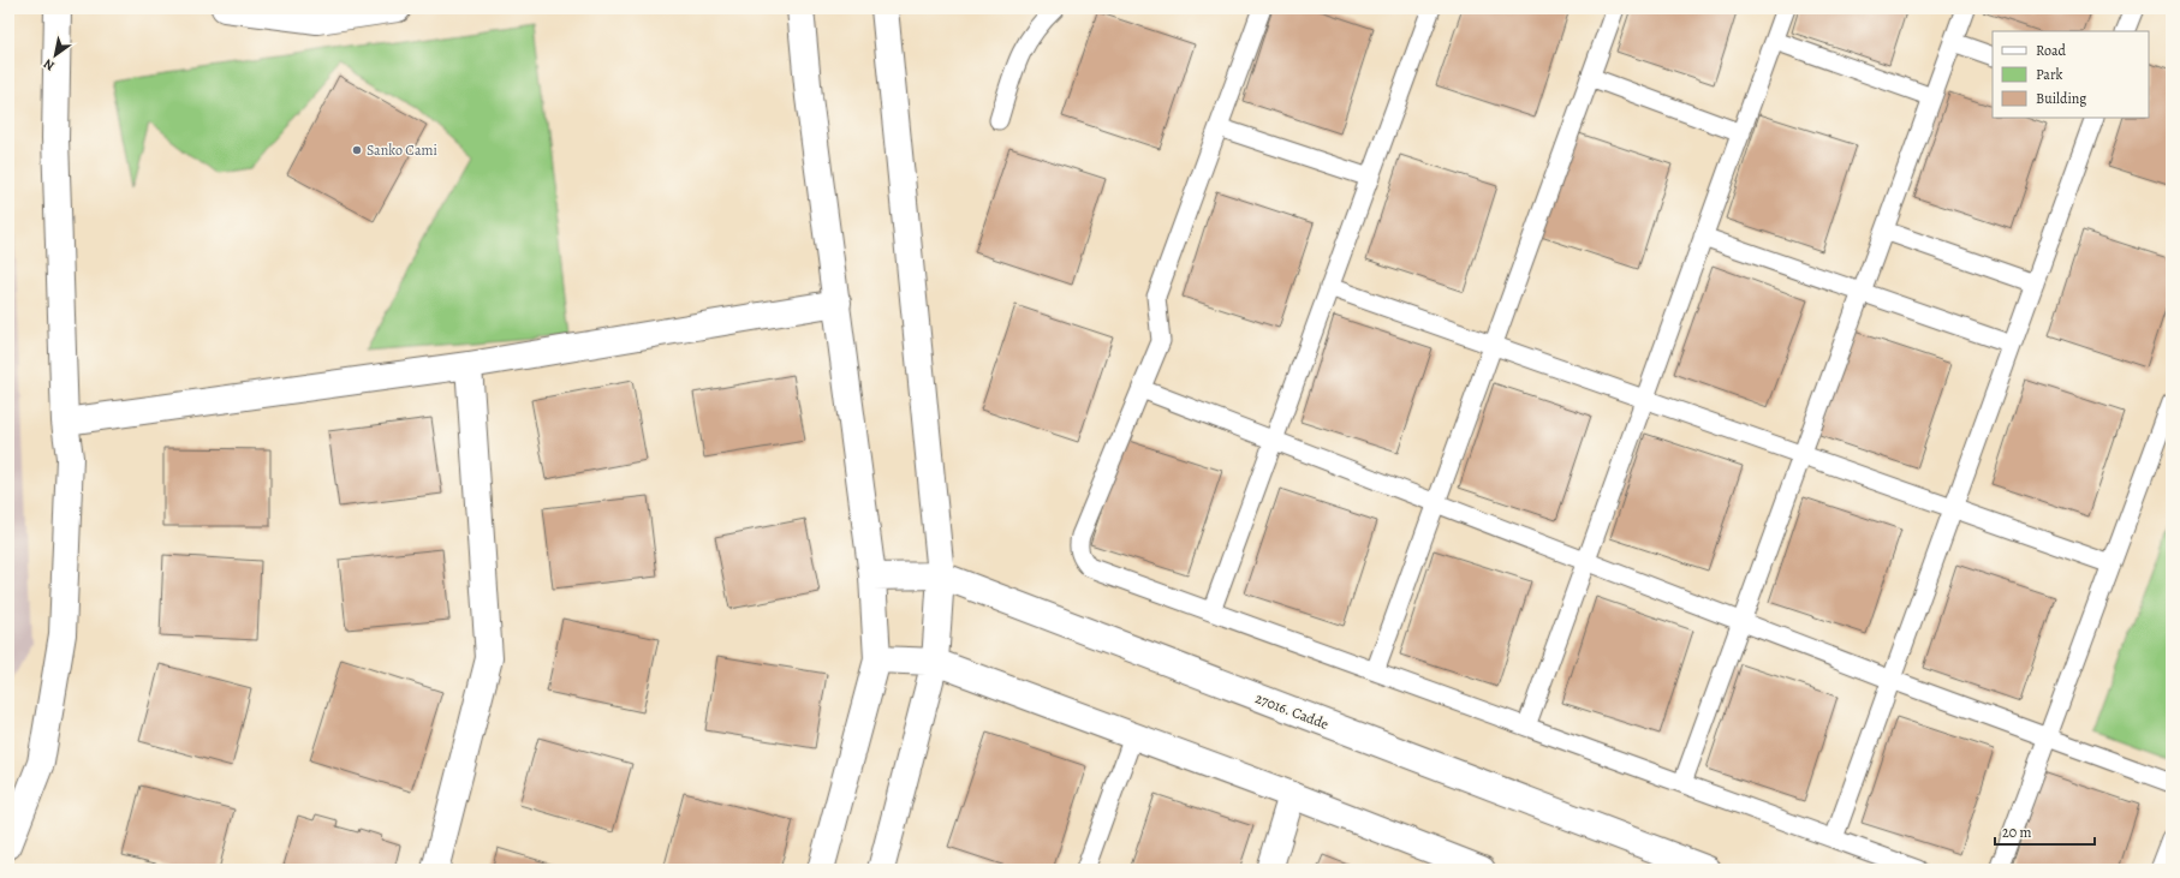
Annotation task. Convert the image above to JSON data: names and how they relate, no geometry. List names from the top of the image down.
{
  "streets": {
    "street": ["27016. Cadde"]
  },
  "places": ["Sanko Cami"],
  "legend": ["Road", "Park", "Building"],
  "scale_bar": "20 m",
  "north": "bottom left"
}
